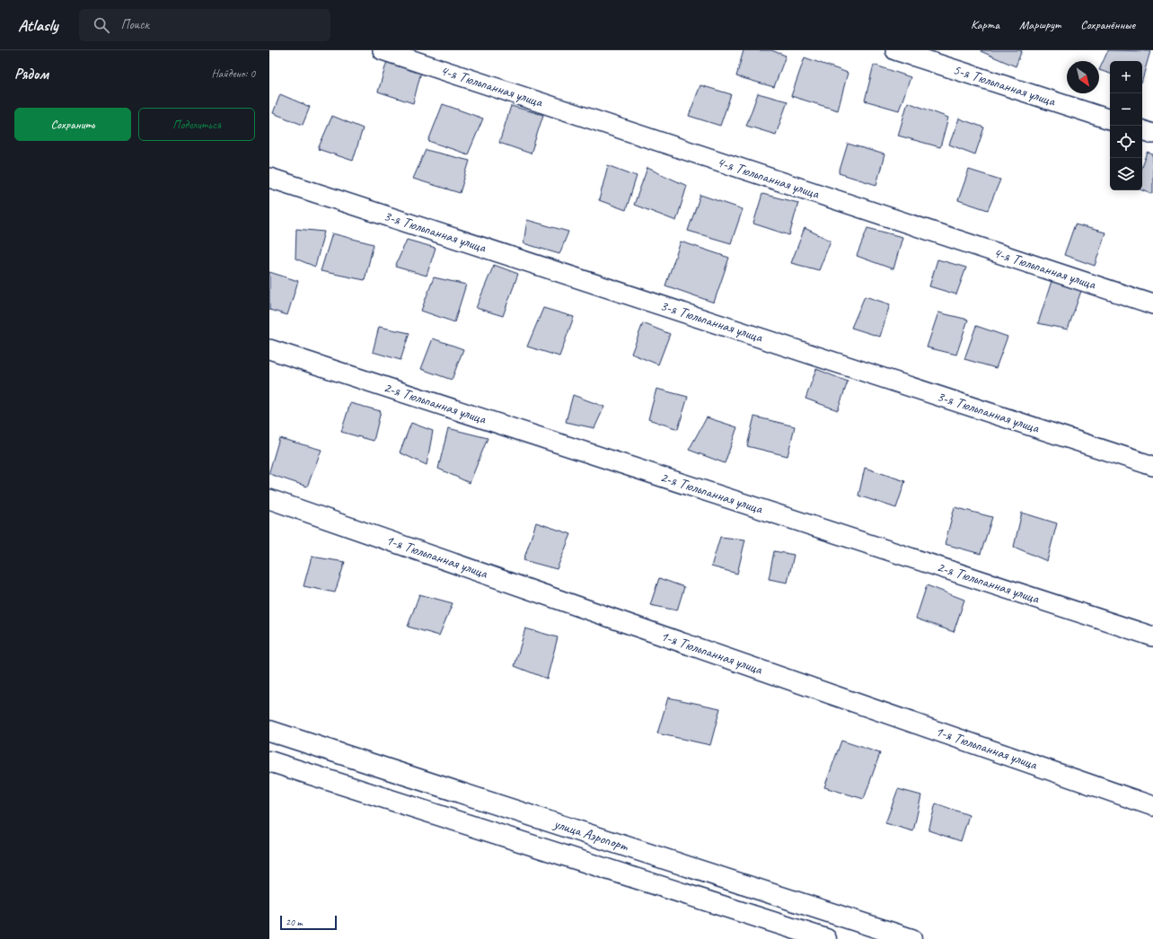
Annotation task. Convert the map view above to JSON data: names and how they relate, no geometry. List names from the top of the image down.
{
  "streets": {
    "main road": ["улица Аэропорт"],
    "street": [
      "5-я Тюльпанная улица",
      "4-я Тюльпанная улица",
      "3-я Тюльпанная улица",
      "2-я Тюльпанная улица",
      "1-я Тюльпанная улица"
    ]
  },
  "scale_bar": "20 m",
  "north": "bottom right",
  "page": {
    "header": "Atlasly",
    "search": "Поиск",
    "nav": ["Карта", "Маршрут", "Сохранённые"],
    "heading": ["Рядом", "Найдено: 0"],
    "map_buttons": ["+", "−"],
    "buttons": ["Сохранить", "Поделиться"],
    "scale": "20 m"
  }
}
